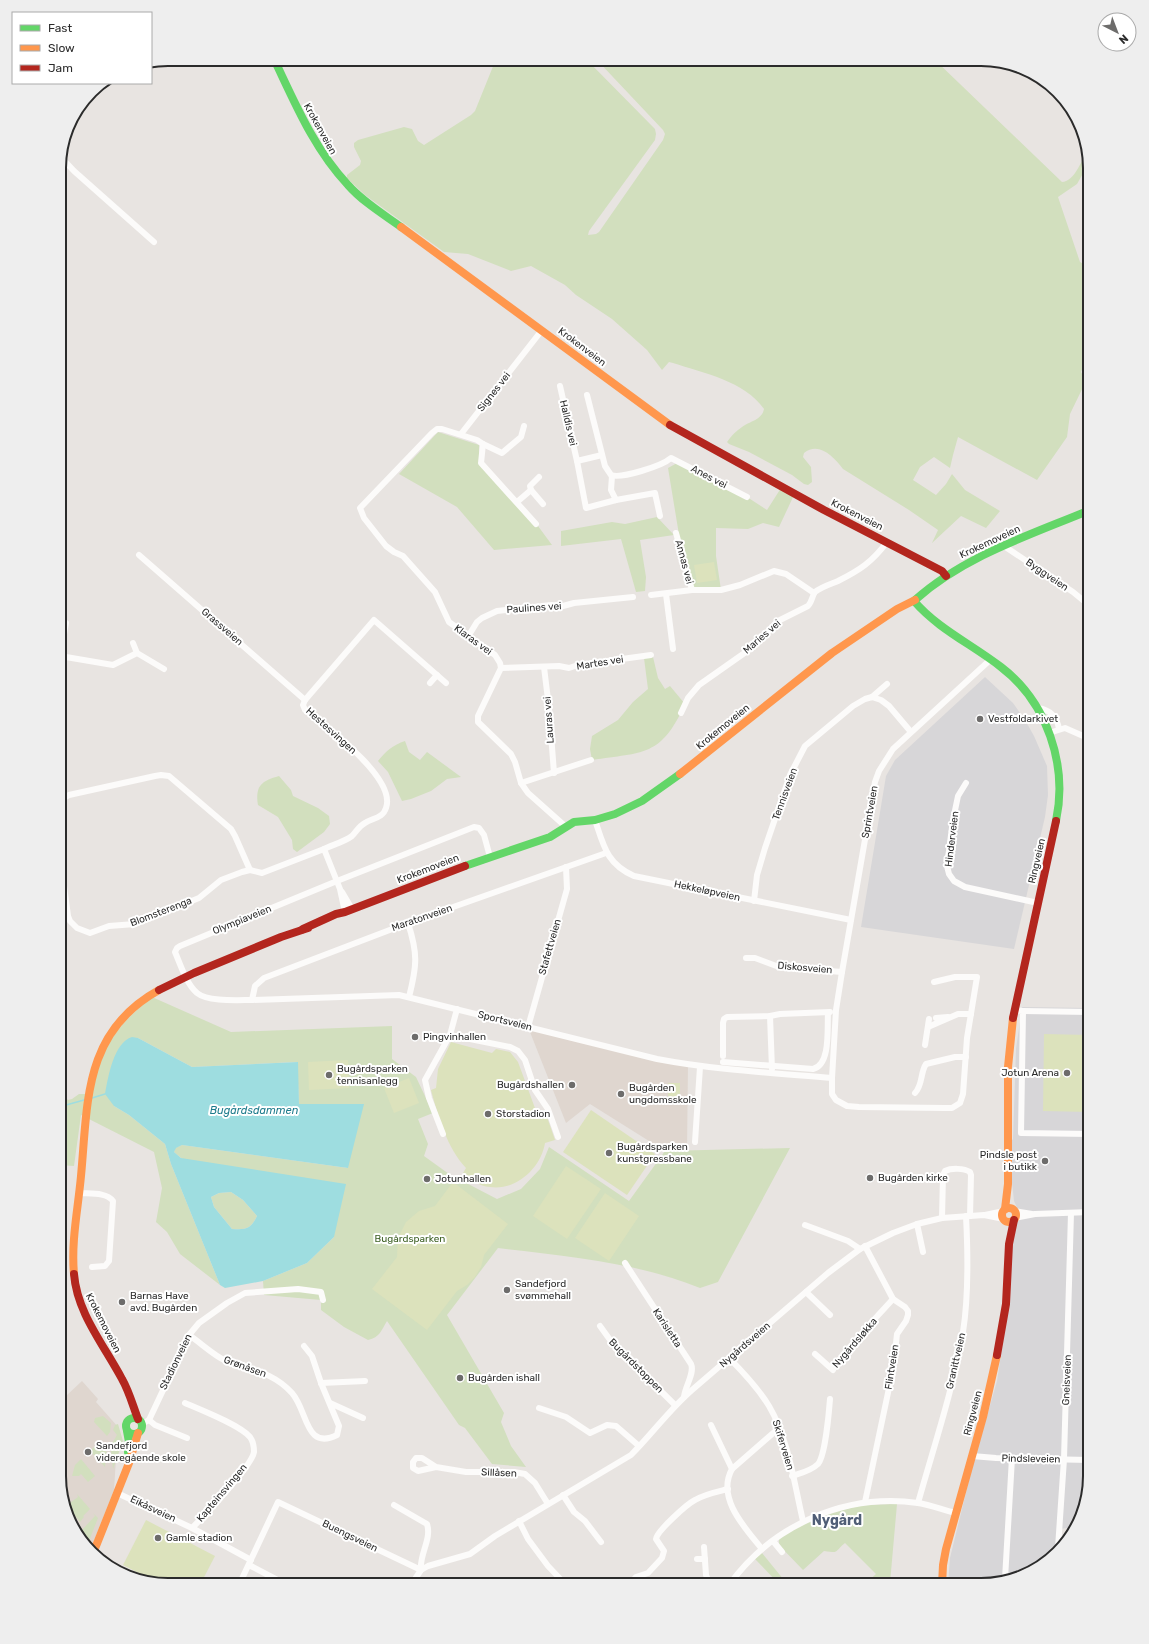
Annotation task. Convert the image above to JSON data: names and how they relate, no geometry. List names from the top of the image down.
{
  "streets": {
    "main road": ["Krokenveien", "Krokemoveien", "Ringveien"],
    "street": [
      "Signes vei",
      "Halldis vei",
      "Anes vei",
      "Annas vei",
      "Byggveien",
      "Paulines vei",
      "Grassveien",
      "Maries vei",
      "Klaras vei",
      "Martes vei",
      "Lauras vei",
      "Hestesvingen",
      "Tennisveien",
      "Sprintveien",
      "Hinderveien",
      "Hekkeløpveien",
      "Blomsterenga",
      "Maratonveien",
      "Olympiaveien",
      "Stafettveien",
      "Diskosveien",
      "Sportsveien",
      "Karisletta",
      "Nygårdsløkka",
      "Nygårdsveien",
      "Granittveien",
      "Stadionveien",
      "Bugårdstoppen",
      "Grønåsen",
      "Flintveien",
      "Gneisveien",
      "Skiferveien",
      "Pindsleveien",
      "Sillåsen",
      "Kapteinsvingen",
      "Eikåsveien",
      "Buengsveien"
    ]
  },
  "crossings": [
    ["Krokenveien", "Signes vei"],
    ["Krokenveien", "Krokemoveien"],
    ["Krokenveien", "Maries vei"],
    ["Signes vei", "Klaras vei"],
    ["Krokemoveien", "Byggveien"],
    ["Krokemoveien", "Ringveien"],
    ["Krokemoveien", "Hekkeløpveien"],
    ["Krokemoveien", "Olympiaveien"],
    ["Krokemoveien", "Sportsveien"],
    ["Krokemoveien", "Stadionveien"],
    ["Annas vei", "Maries vei"],
    ["Paulines vei", "Klaras vei"],
    ["Grassveien", "Hestesvingen"],
    ["Klaras vei", "Martes vei"],
    ["Martes vei", "Lauras vei"],
    ["Hestesvingen", "Blomsterenga"],
    ["Tennisveien", "Hekkeløpveien"],
    ["Sprintveien", "Ringveien"],
    ["Sprintveien", "Hekkeløpveien"],
    ["Sprintveien", "Diskosveien"],
    ["Sprintveien", "Sportsveien"],
    ["Hinderveien", "Ringveien"],
    ["Ringveien", "Nygårdsveien"],
    ["Ringveien", "Pindsleveien"],
    ["Hekkeløpveien", "Maratonveien"],
    ["Maratonveien", "Stafettveien"],
    ["Maratonveien", "Sportsveien"],
    ["Olympiaveien", "Sportsveien"],
    ["Stafettveien", "Sportsveien"],
    ["Karisletta", "Nygårdsveien"],
    ["Nygårdsløkka", "Flintveien"],
    ["Nygårdsveien", "Granittveien"],
    ["Nygårdsveien", "Bugårdstoppen"],
    ["Nygårdsveien", "Flintveien"],
    ["Nygårdsveien", "Gneisveien"],
    ["Nygårdsveien", "Skiferveien"],
    ["Nygårdsveien", "Sillåsen"],
    ["Nygårdsveien", "Buengsveien"],
    ["Stadionveien", "Grønåsen"],
    ["Gneisveien", "Pindsleveien"],
    ["Kapteinsvingen", "Eikåsveien"],
    ["Eikåsveien", "Buengsveien"]
  ],
  "districts": ["Nygård"],
  "water": ["Bugårdsdammen"],
  "parks": ["Bugårdsparken"],
  "places": [
    "Vestfoldarkivet",
    "Pingvinhallen",
    "Jotun Arena",
    "Bugårdsparken tennisanlegg",
    "Bugårdshallen",
    "Bugården ungdomsskole",
    "Storstadion",
    "Bugårdsparken kunstgressbane",
    "Pindsle post i butikk",
    "Bugården kirke",
    "Jotunhallen",
    "Sandefjord svømmehall",
    "Barnas Have avd. Bugården",
    "Bugården ishall",
    "Sandefjord videregående skole",
    "Gamle stadion"
  ],
  "legend": ["Fast", "Slow", "Jam"],
  "north": "bottom right"
}
